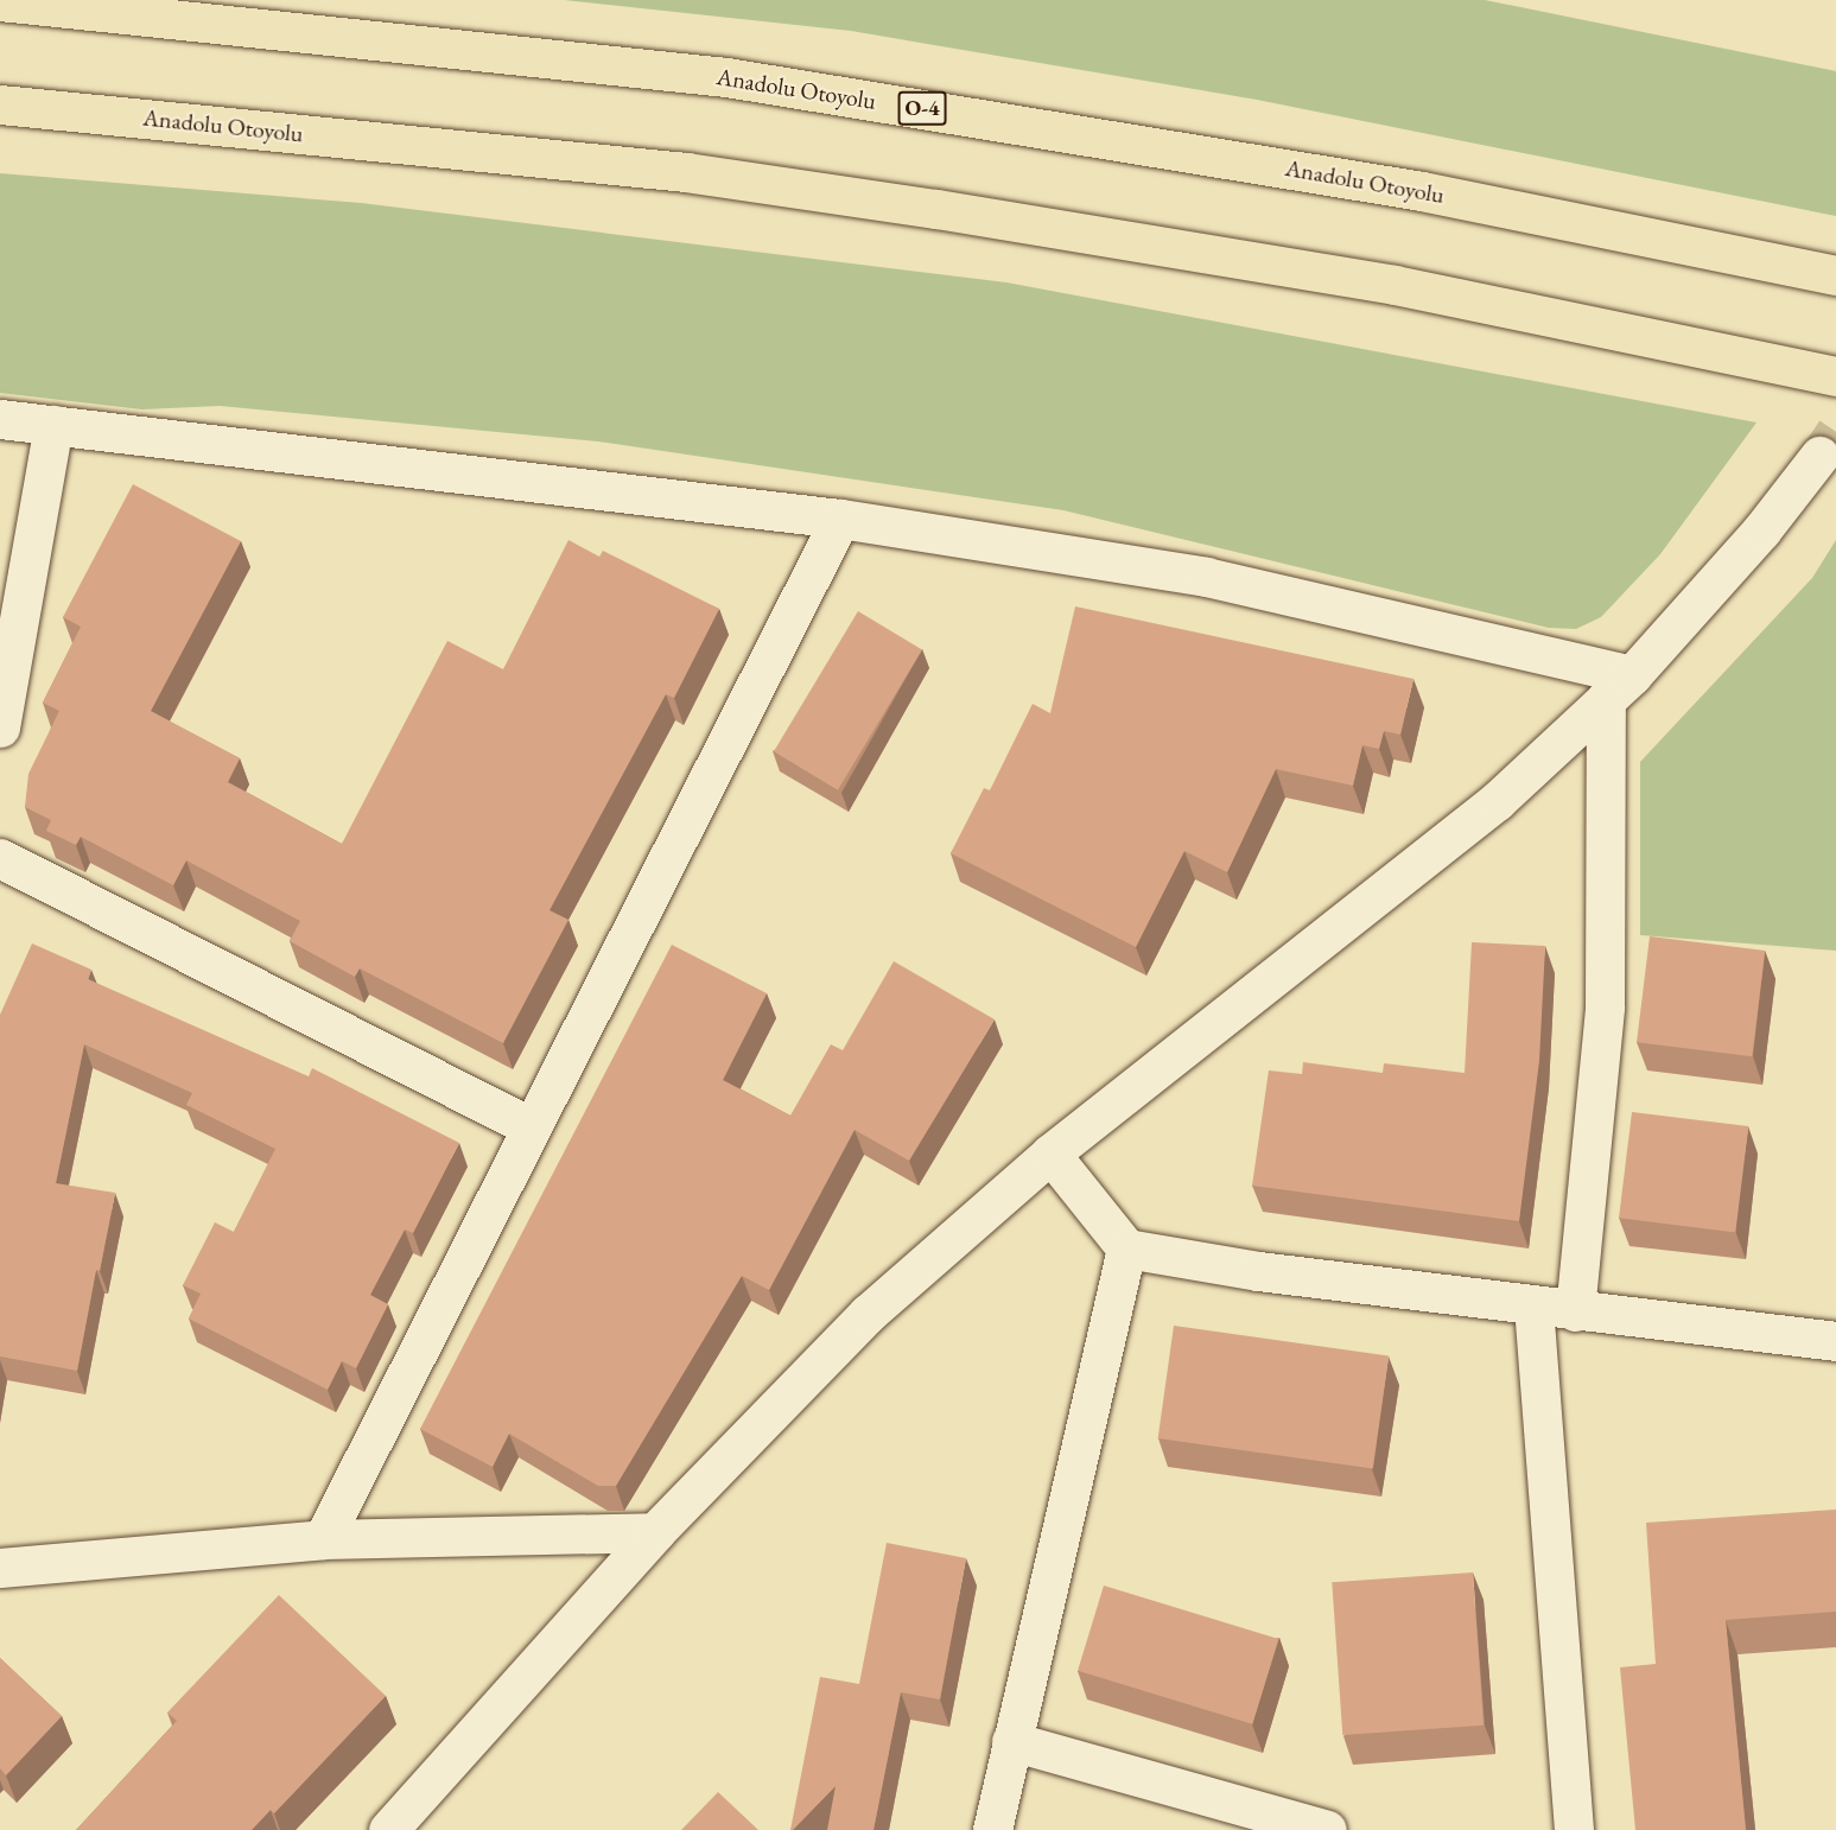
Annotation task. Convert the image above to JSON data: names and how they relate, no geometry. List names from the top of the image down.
{
  "streets": {
    "highway": ["Anadolu Otoyolu", "O-4"]
  }
}
